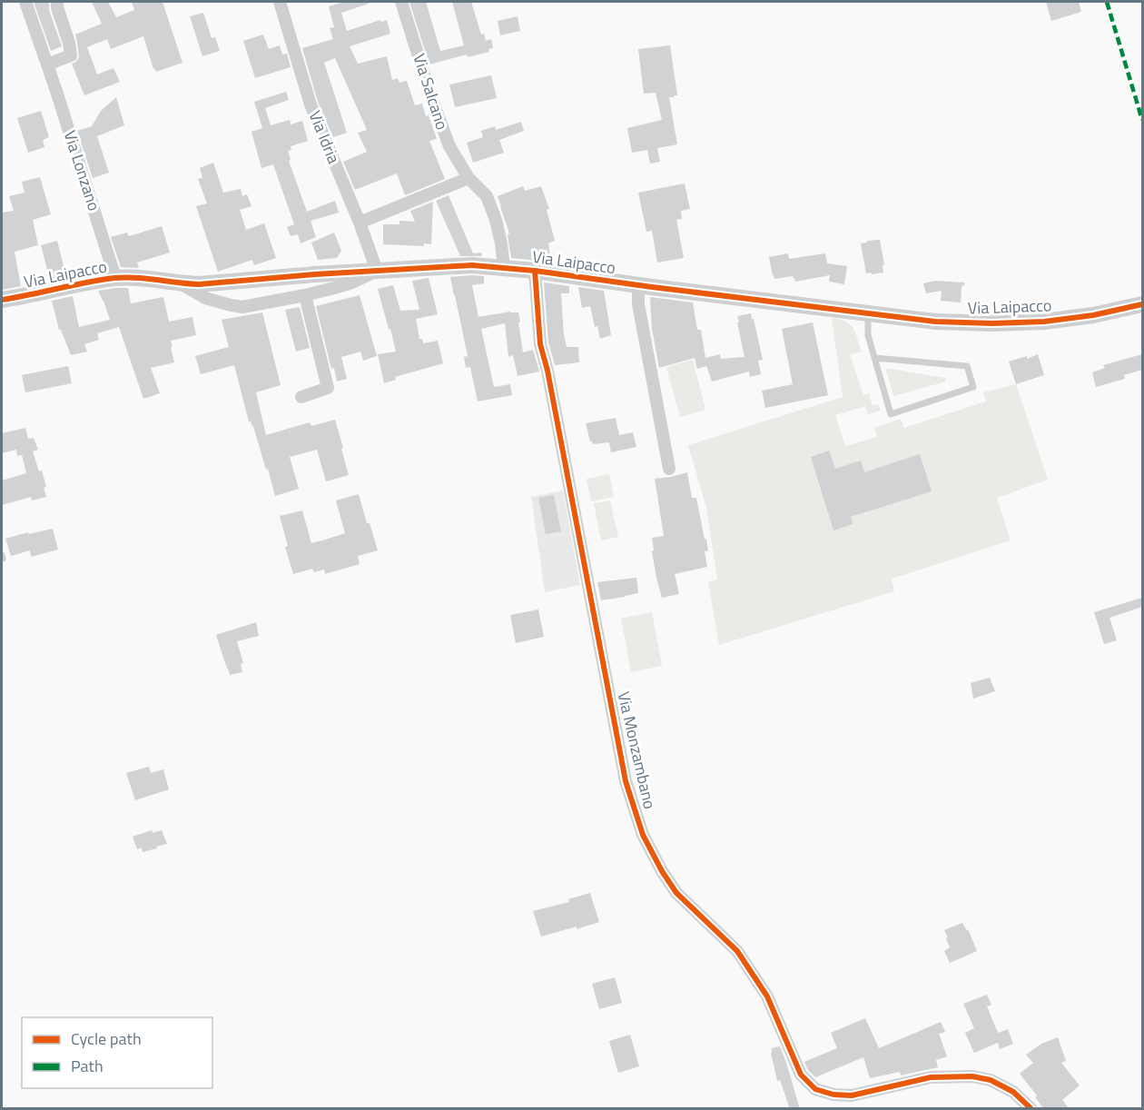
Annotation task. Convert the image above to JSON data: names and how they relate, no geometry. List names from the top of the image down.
{
  "streets": {
    "street": [
      "Via Salcano",
      "Via Idria",
      "Via Lonzano",
      "Via Laipacco",
      "Via Monzambano"
    ]
  },
  "crossings": [
    ["Via Salcano", "Via Laipacco"],
    ["Via Idria", "Via Laipacco"],
    ["Via Lonzano", "Via Laipacco"],
    ["Via Laipacco", "Via Monzambano"]
  ],
  "legend": ["Cycle path", "Path"]
}
